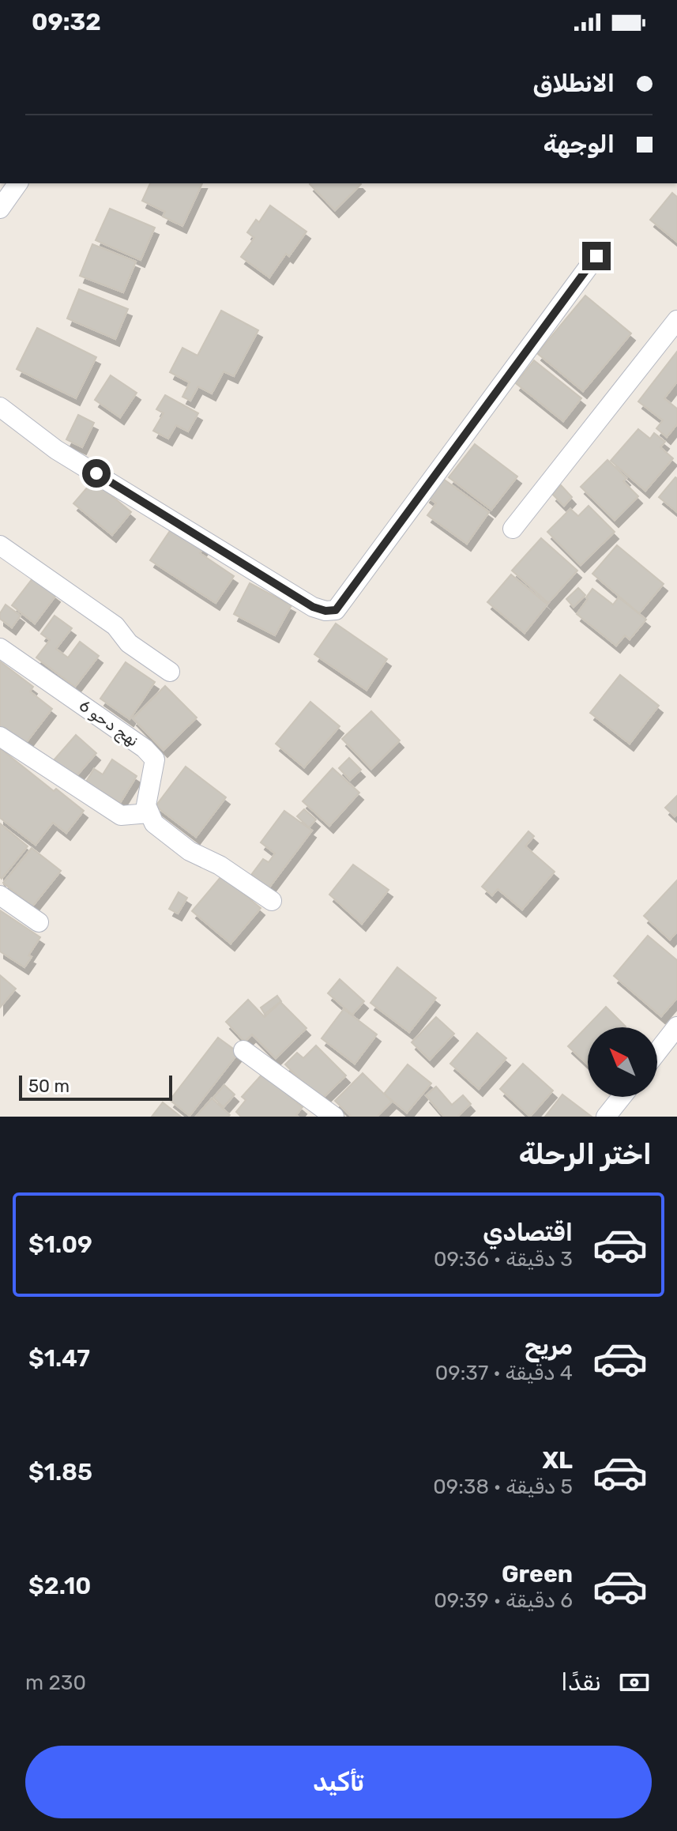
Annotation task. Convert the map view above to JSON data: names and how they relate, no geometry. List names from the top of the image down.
{
  "streets": {
    "street": ["نهج دحو 6"]
  },
  "scale_bar": "50 m",
  "north": "top left",
  "page": {
    "status": "09:32",
    "banner": ["الانطلاق", "الوجهة"],
    "scale": "50 m",
    "heading": "اختر الرحلة",
    "list": [
      {
        "name": "اقتصادي",
        "note": "3 دقيقة · 09:36",
        "value": "$1.09"
      },
      {
        "name": "مريح",
        "note": "4 دقيقة · 09:37",
        "value": "$1.47"
      },
      {
        "name": "XL",
        "note": "5 دقيقة · 09:38",
        "value": "$1.85"
      },
      {
        "name": "Green",
        "note": "6 دقيقة · 09:39",
        "value": "$2.10"
      }
    ],
    "pay": ["نقدًا", "230 m"],
    "buttons": "تأكيد"
  }
}
